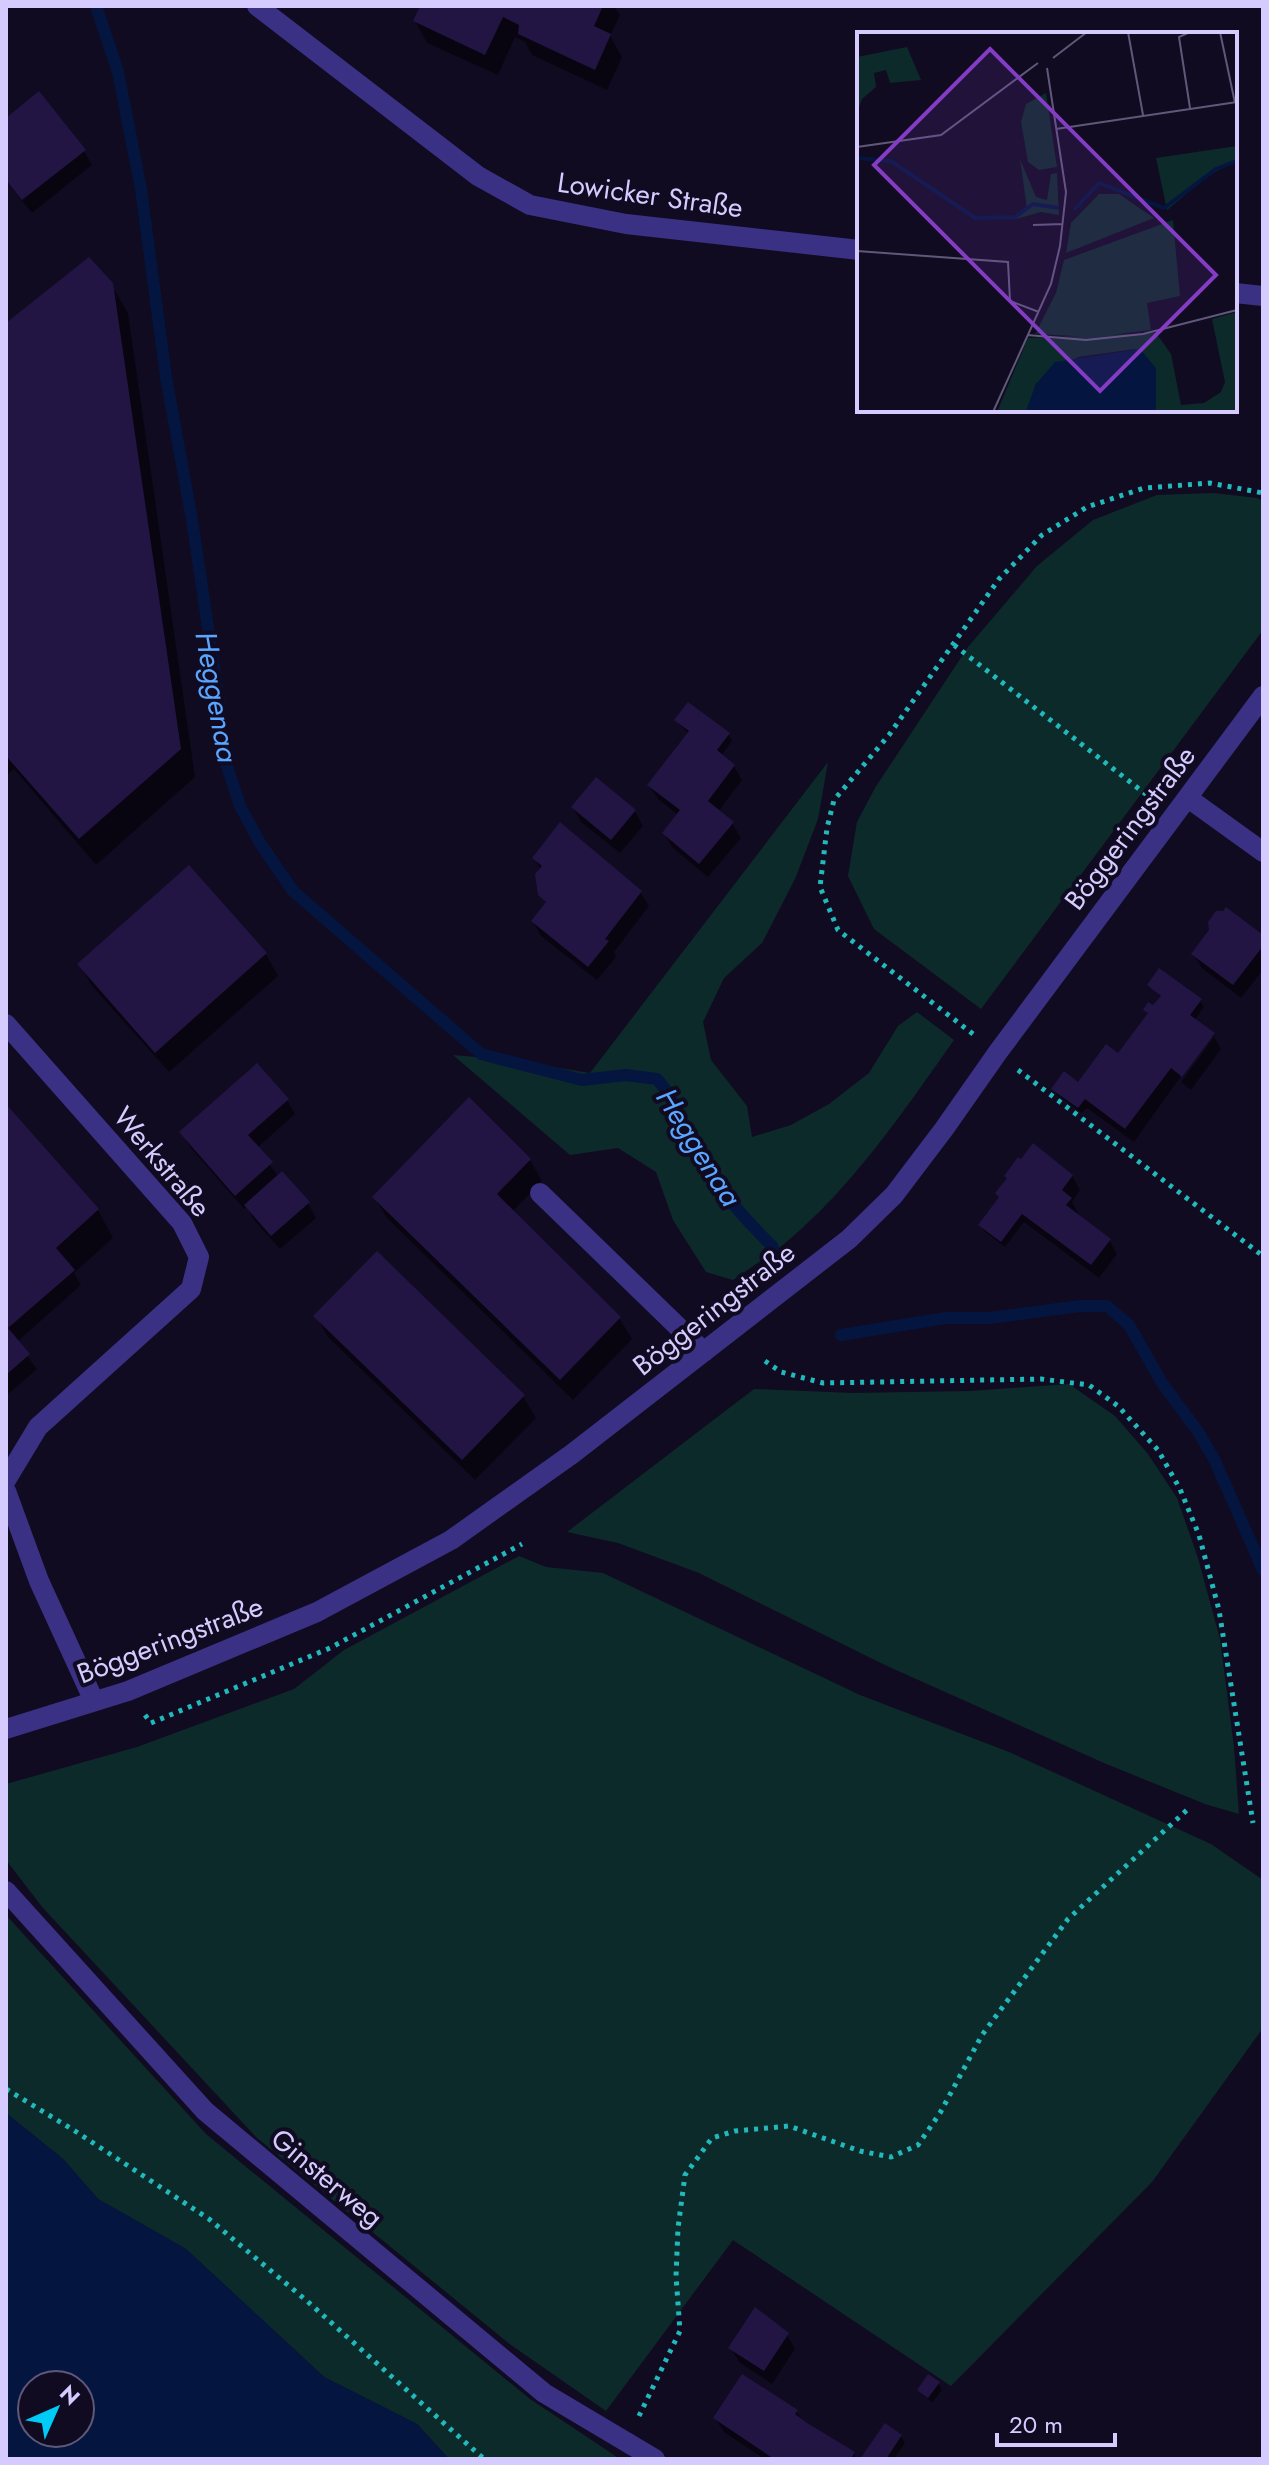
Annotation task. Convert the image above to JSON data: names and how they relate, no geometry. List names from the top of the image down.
{
  "streets": {
    "street": [
      "Lowicker Straße",
      "Böggeringstraße",
      "Werkstraße",
      "Ginsterweg"
    ]
  },
  "water": ["Heggenaa"],
  "scale_bar": "20 m",
  "north": "top right"
}
